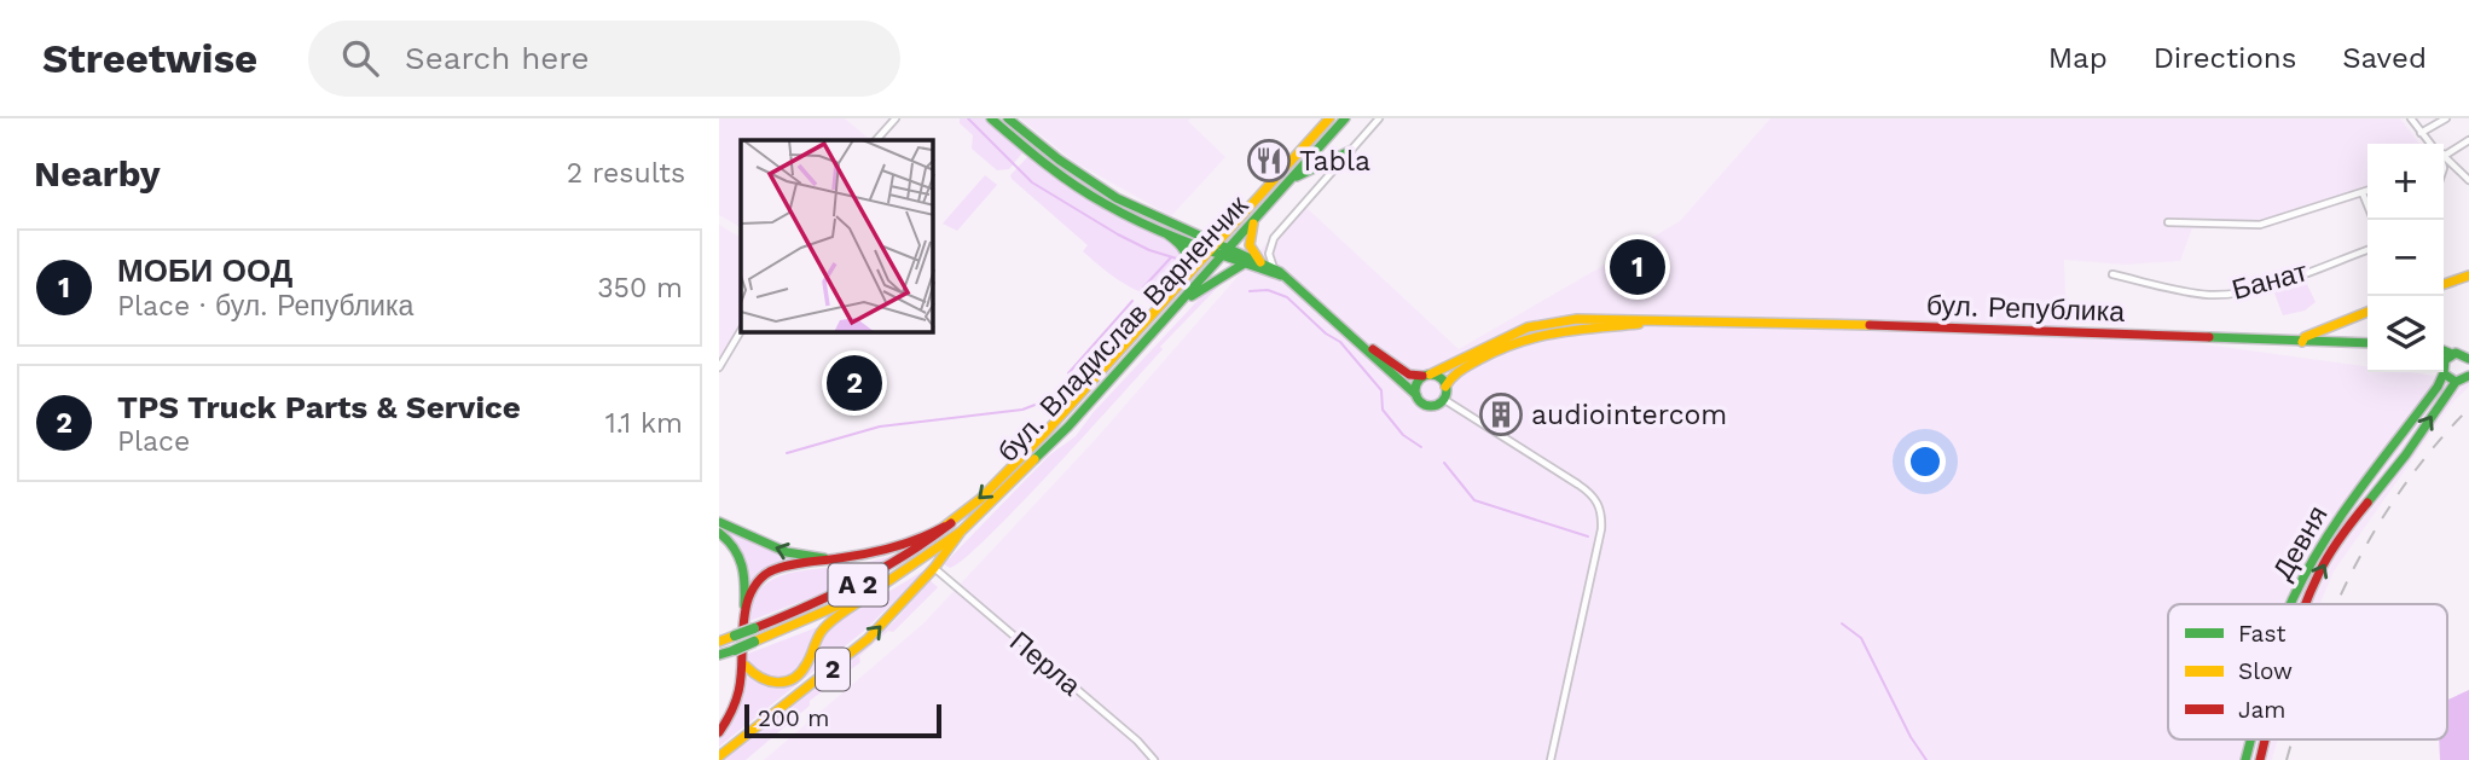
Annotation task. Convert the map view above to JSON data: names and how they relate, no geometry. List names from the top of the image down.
{
  "streets": {
    "main road": [
      "бул. Република",
      "бул. Владислав Варненчик",
      "Девня",
      "A 2",
      "2"
    ],
    "street": ["Банат", "Перла"]
  },
  "crossings": [
    ["бул. Владислав Варненчик", "A 2"],
    ["бул. Владислав Варненчик", "Перла"],
    ["бул. Владислав Варненчик", "2"],
    ["Перла", "2"]
  ],
  "places": {
    "restaurant": ["Tabla"],
    "building": ["audiointercom"]
  },
  "legend": ["Fast", "Slow", "Jam"],
  "scale_bar": "200 m",
  "page": {
    "header": "Streetwise",
    "search": "Search here",
    "nav": ["Map", "Directions", "Saved"],
    "heading": ["Nearby", "2 results"],
    "map_buttons": ["+", "−"],
    "list": [
      {
        "mark": "1",
        "name": "МОБИ ООД",
        "note": "Place · бул. Република",
        "value": "350 m"
      },
      {
        "mark": "2",
        "name": "TPS Truck Parts & Service",
        "note": "Place",
        "value": "1.1 km"
      }
    ],
    "pins": ["1", "2"],
    "scale": "200 m"
  }
}
